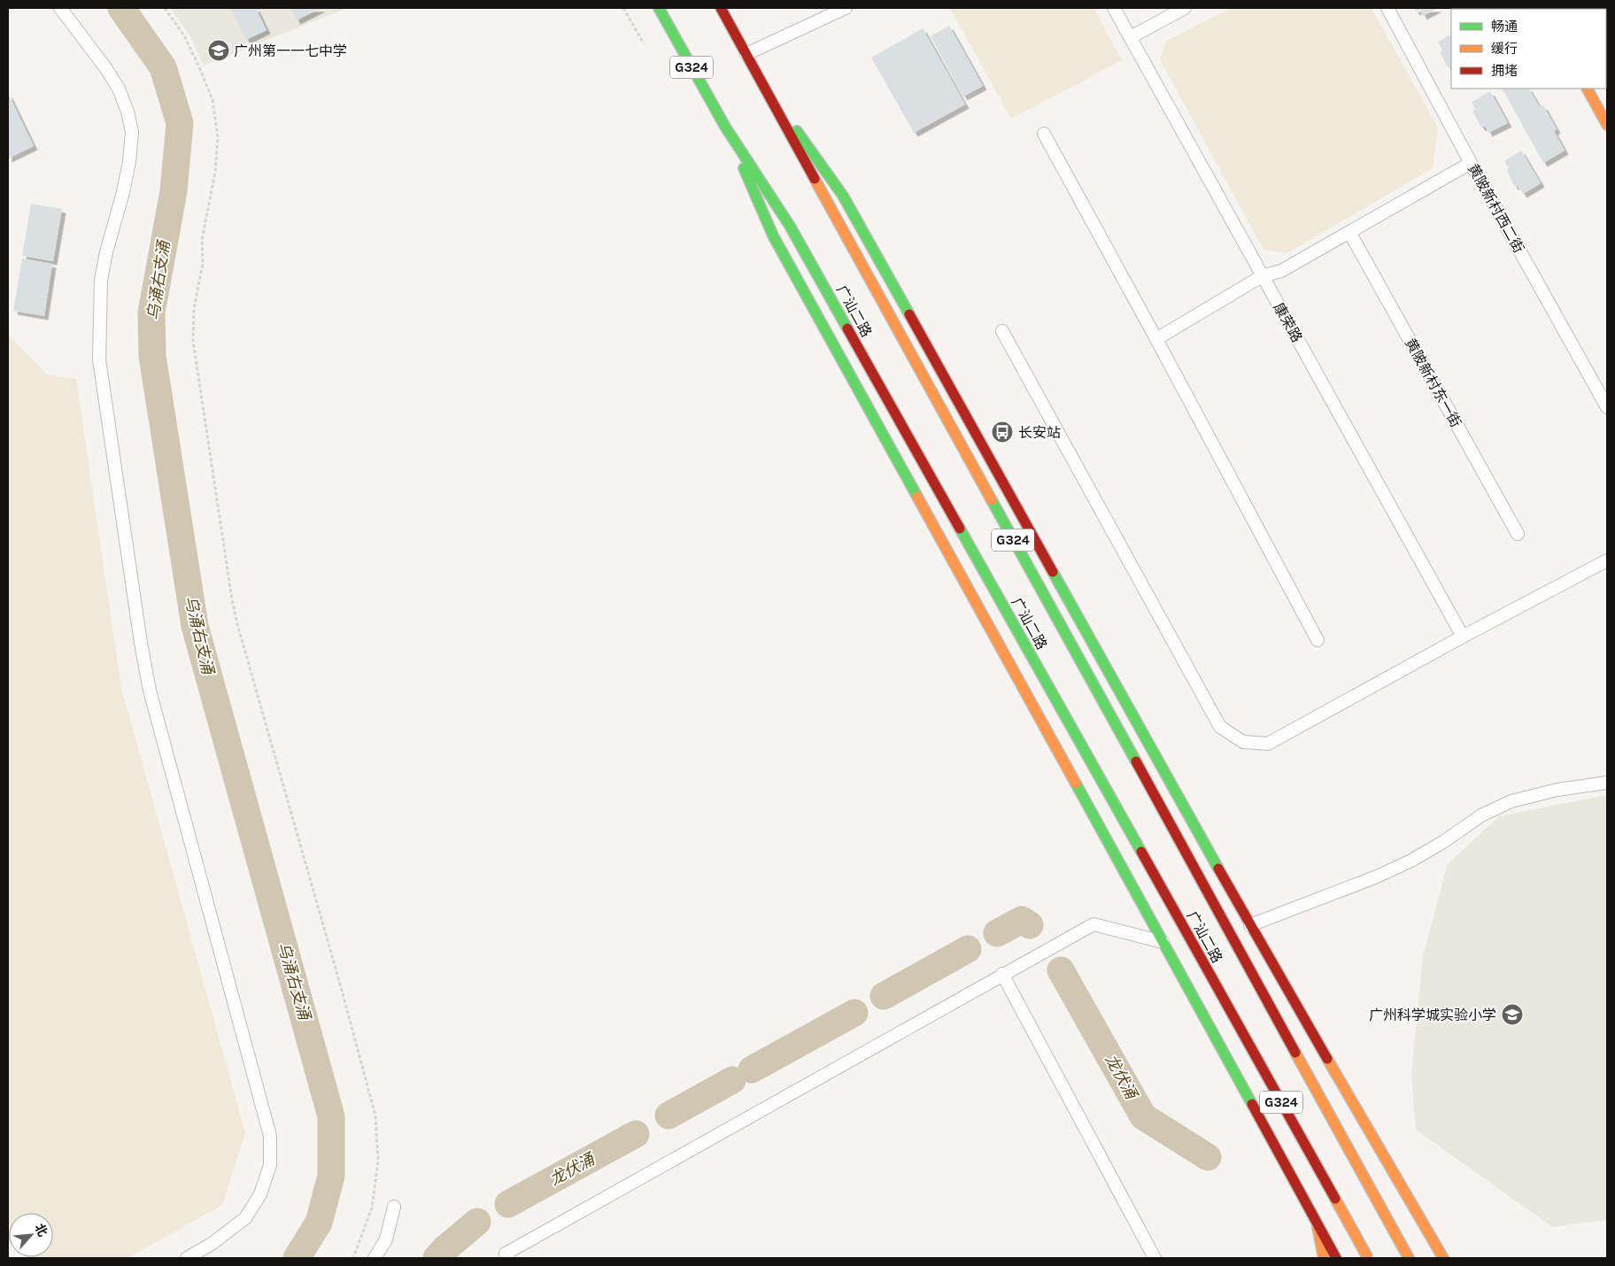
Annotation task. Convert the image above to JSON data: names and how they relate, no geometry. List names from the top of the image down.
{
  "streets": {
    "main road": ["G324", "广汕二路"],
    "street": ["黄陂新村西二街", "康荣路", "黄陂新村东一街"]
  },
  "water": ["乌涌右支涌", "龙伏涌"],
  "places": {
    "school or university": ["广州第一一七中学", "广州科学城实验小学"],
    "bus stop": ["长安站"]
  },
  "legend": ["畅通", "缓行", "拥堵"],
  "north": "top right"
}
